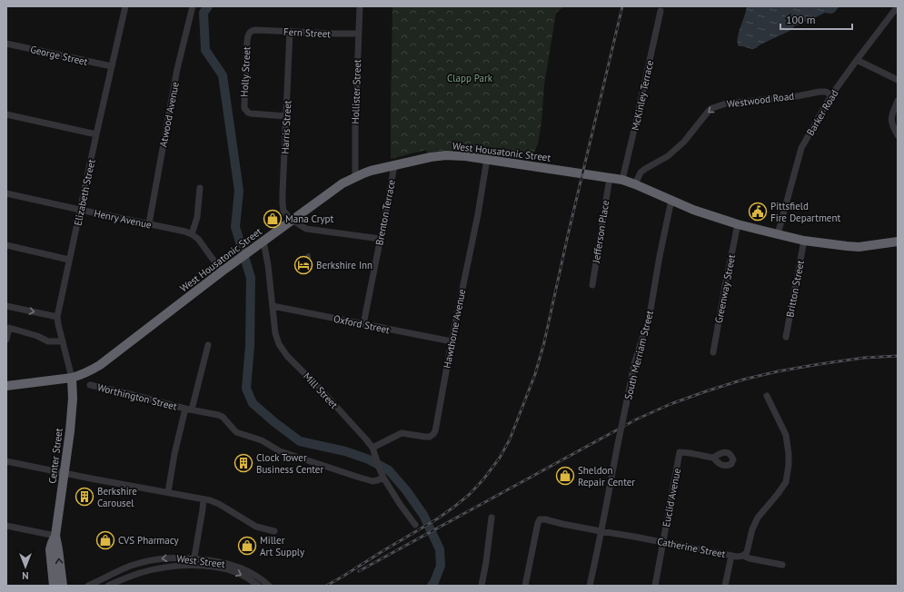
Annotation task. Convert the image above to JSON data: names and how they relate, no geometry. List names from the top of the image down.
{
  "streets": {
    "highway": ["West Housatonic Street", "Center Street"],
    "street": [
      "Fern Street",
      "George Street",
      "Holly Street",
      "Hollister Street",
      "McKinley Terrace",
      "Westwood Road",
      "Barker Road",
      "Atwood Avenue",
      "Harris Street",
      "Elizabeth Street",
      "Brenton Terrace",
      "Henry Avenue",
      "Jefferson Place",
      "Greenway Street",
      "Britton Street",
      "Oxford Street",
      "Hawthorne Avenue",
      "South Merriam Street",
      "Mill Street",
      "Worthington Street",
      "Euclid Avenue",
      "Catherine Street",
      "West Street"
    ]
  },
  "crossings": [
    ["Fern Street", "Holly Street"],
    ["Fern Street", "Hollister Street"],
    ["Fern Street", "Harris Street"],
    ["George Street", "Elizabeth Street"],
    ["Holly Street", "Harris Street"],
    ["Hollister Street", "West Housatonic Street"],
    ["McKinley Terrace", "West Housatonic Street"],
    ["Westwood Road", "Barker Road"],
    ["Westwood Road", "West Housatonic Street"],
    ["Barker Road", "West Housatonic Street"],
    ["Atwood Avenue", "Henry Avenue"],
    ["Harris Street", "West Housatonic Street"],
    ["West Housatonic Street", "Elizabeth Street"],
    ["West Housatonic Street", "Brenton Terrace"],
    ["West Housatonic Street", "Henry Avenue"],
    ["West Housatonic Street", "Jefferson Place"],
    ["West Housatonic Street", "Greenway Street"],
    ["West Housatonic Street", "Britton Street"],
    ["West Housatonic Street", "Hawthorne Avenue"],
    ["West Housatonic Street", "South Merriam Street"],
    ["West Housatonic Street", "Mill Street"],
    ["West Housatonic Street", "Center Street"],
    ["Elizabeth Street", "Henry Avenue"],
    ["Elizabeth Street", "Center Street"],
    ["Brenton Terrace", "Oxford Street"],
    ["Oxford Street", "Hawthorne Avenue"],
    ["Oxford Street", "Mill Street"],
    ["Hawthorne Avenue", "Mill Street"],
    ["South Merriam Street", "Catherine Street"],
    ["Mill Street", "Worthington Street"],
    ["Euclid Avenue", "Catherine Street"]
  ],
  "one_way": ["Westwood Road"],
  "parks": ["Clapp Park"],
  "places": {
    "public building": ["Pittsfield Fire Department"],
    "shop": [
      "Mana Crypt",
      "Sheldon Repair Center",
      "CVS Pharmacy",
      "Miller Art Supply"
    ],
    "hotel": ["Berkshire Inn"],
    "building": ["Clock Tower Business Center", "Berkshire Carousel"]
  },
  "scale_bar": "100 m",
  "north": "bottom"
}
